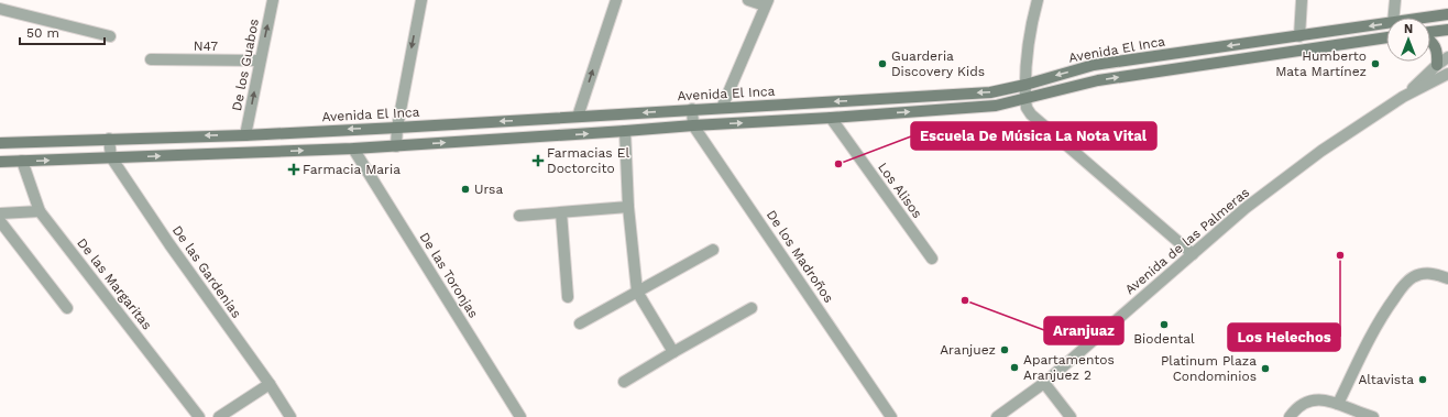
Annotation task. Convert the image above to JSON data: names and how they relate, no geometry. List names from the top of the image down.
{
  "streets": {
    "main road": ["Avenida El Inca"],
    "street": [
      "N47",
      "De los Guabos",
      "Los Alisos",
      "Avenida de las Palmeras",
      "De los Madroños",
      "De las Gardenias",
      "De las Toronjas",
      "De las Margaritas"
    ]
  },
  "crossings": [
    ["N47", "De los Guabos"],
    ["Avenida El Inca", "De los Guabos"],
    ["Avenida El Inca", "Los Alisos"],
    ["Avenida El Inca", "De los Madroños"],
    ["Avenida El Inca", "De las Gardenias"],
    ["Avenida El Inca", "De las Toronjas"],
    ["Avenida El Inca", "De las Margaritas"]
  ],
  "one_way": ["De los Guabos"],
  "places": {
    "other": [
      "Guarderia Discovery Kids",
      "Humberto Mata Martínez",
      "Escuela De Música La Nota Vital",
      "Ursa",
      "Los Helechos",
      "Aranjuaz",
      "Biodental",
      "Aranjuez",
      "Apartamentos Aranjuez 2",
      "Platinum Plaza Condominios",
      "Altavista"
    ],
    "health": ["Farmacias El Doctorcito", "Farmacia Maria"]
  },
  "scale_bar": "50 m",
  "north": "top"
}
